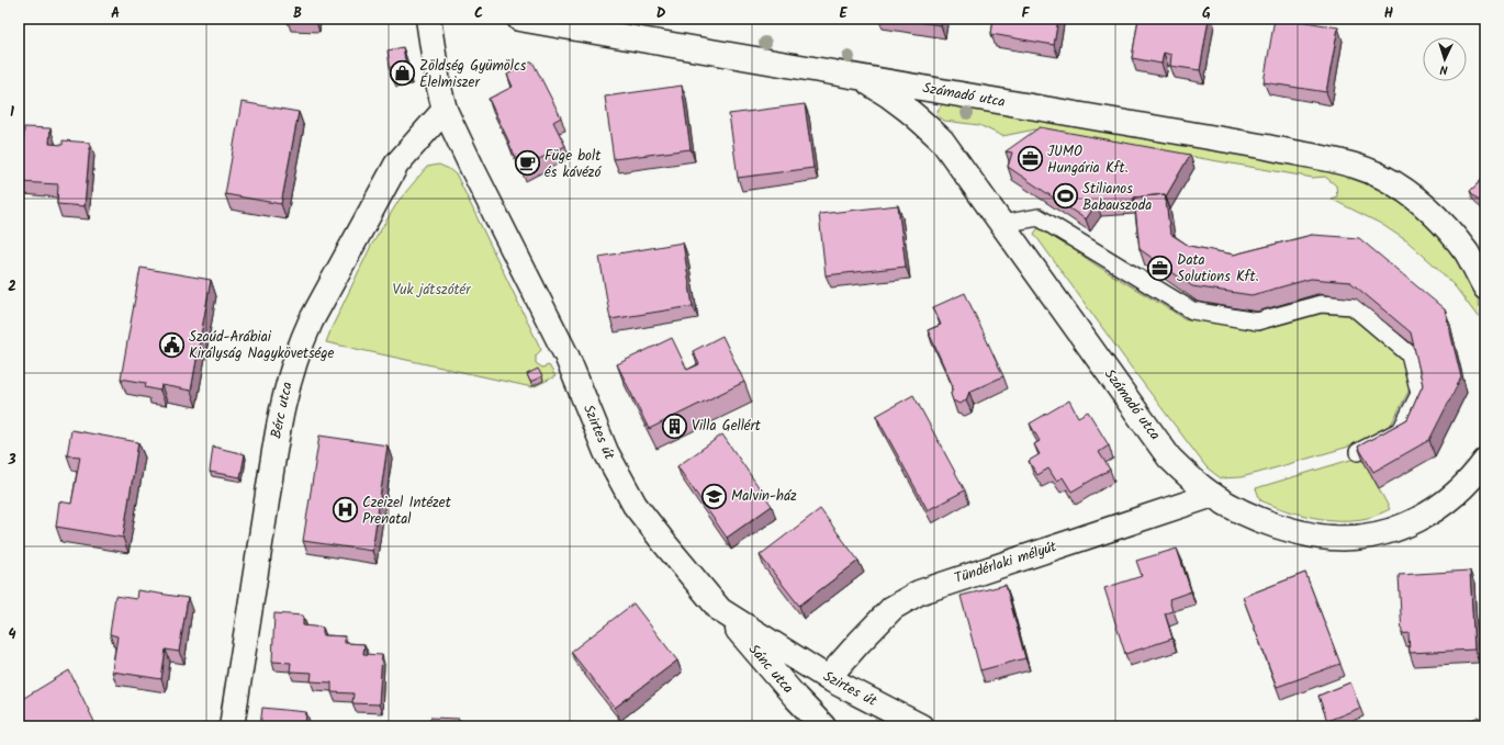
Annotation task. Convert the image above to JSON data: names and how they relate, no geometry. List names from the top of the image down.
{
  "streets": {
    "street": [
      "Számadó utca",
      "Bérc utca",
      "Szirtes út",
      "Tündérlaki mélyút",
      "Sánc utca"
    ]
  },
  "crossings": [
    ["Számadó utca", "Tündérlaki mélyút"],
    ["Bérc utca", "Szirtes út"],
    ["Szirtes út", "Tündérlaki mélyút"],
    ["Szirtes út", "Sánc utca"]
  ],
  "parks": ["Vuk játszótér"],
  "places": {
    "shop": ["Zöldség Gyümölcs Élelmiszer"],
    "office": ["JUMO Hungária Kft.", "Data Solutions Kft."],
    "cafe": ["Füge bolt és kávézó"],
    "sports": ["Stilianos Babauszoda"],
    "public building": ["Szaúd-Arábiai Királyság Nagykövetsége"],
    "building": ["Villa Gellért"],
    "school or university": ["Malvin-ház"],
    "hospital": ["Czeizel Intézet Prenatal"]
  },
  "north": "bottom",
  "grid": {
    "columns": [
      "A",
      "B",
      "C",
      "D",
      "E",
      "F",
      "G",
      "H"
    ],
    "rows": [
      "1",
      "2",
      "3",
      "4"
    ]
  }
}
